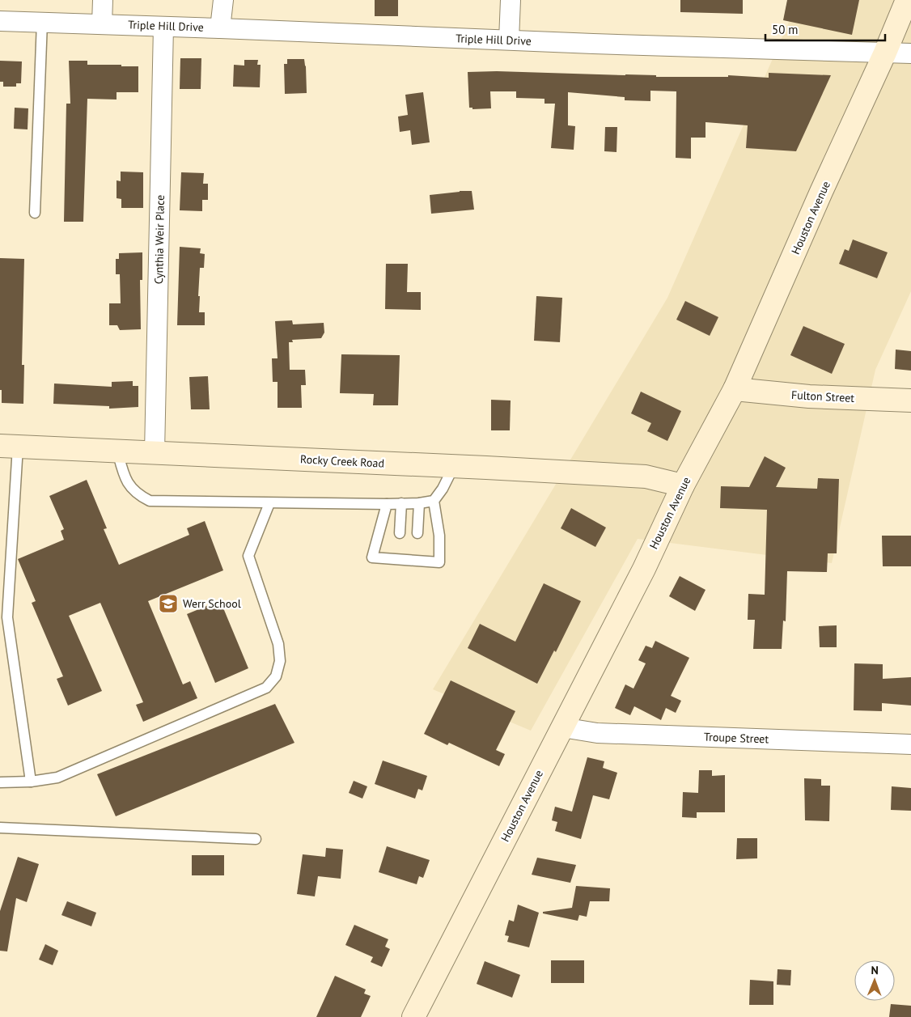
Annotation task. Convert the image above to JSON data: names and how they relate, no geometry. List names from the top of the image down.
{
  "streets": {
    "street": [
      "Triple Hill Drive",
      "Houston Avenue",
      "Cynthia Weir Place",
      "Fulton Street",
      "Rocky Creek Road",
      "Troupe Street"
    ]
  },
  "crossings": [
    ["Triple Hill Drive", "Houston Avenue"],
    ["Triple Hill Drive", "Cynthia Weir Place"],
    ["Houston Avenue", "Fulton Street"],
    ["Houston Avenue", "Rocky Creek Road"],
    ["Houston Avenue", "Troupe Street"],
    ["Cynthia Weir Place", "Rocky Creek Road"]
  ],
  "places": {
    "school or university": ["Werr School"]
  },
  "scale_bar": "50 m",
  "north": "top"
}
